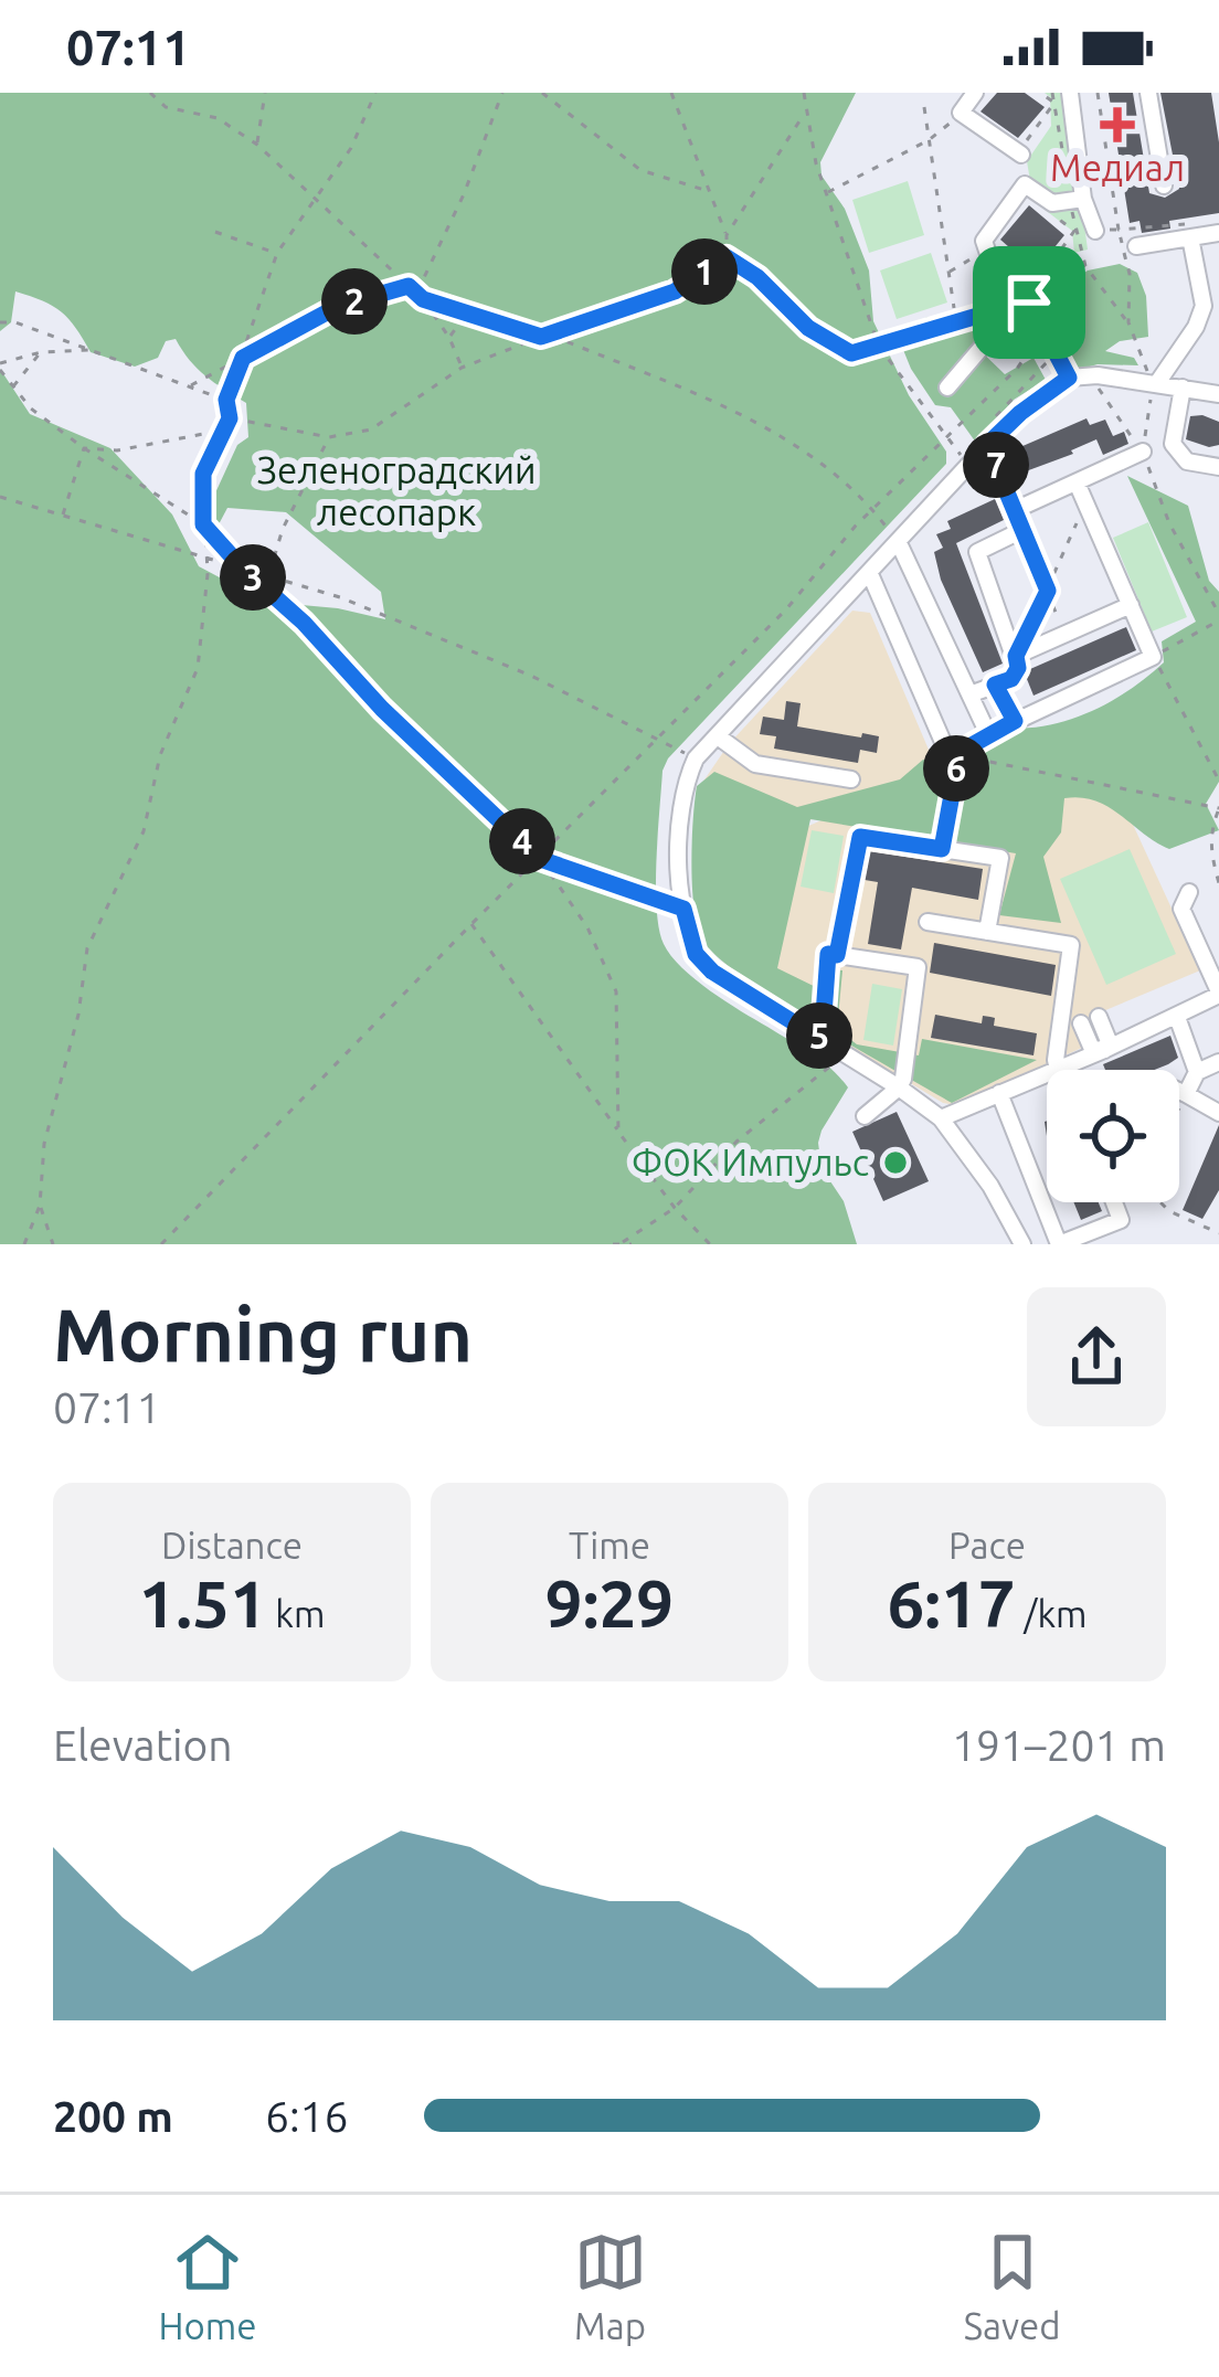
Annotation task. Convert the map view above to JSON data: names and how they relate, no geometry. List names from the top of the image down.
{
  "parks": ["Зеленоградский лесопарк"],
  "places": {
    "health": ["Медиал"],
    "other": ["ФОК Импульс"]
  },
  "page": {
    "status": "07:11",
    "pins": [
      "1",
      "2",
      "7",
      "3",
      "6",
      "4",
      "5"
    ],
    "heading": ["Morning run", "07:11"],
    "stats": [
      ["Distance", "1.51 km"],
      ["Time", "9:29"],
      ["Pace", "6:17 /km"]
    ],
    "chart": ["Elevation", "191–201 m"],
    "list": [
      {
        "name": "200 m",
        "note": "6:16"
      }
    ],
    "tabs": ["Home", "Map", "Saved"]
  }
}
